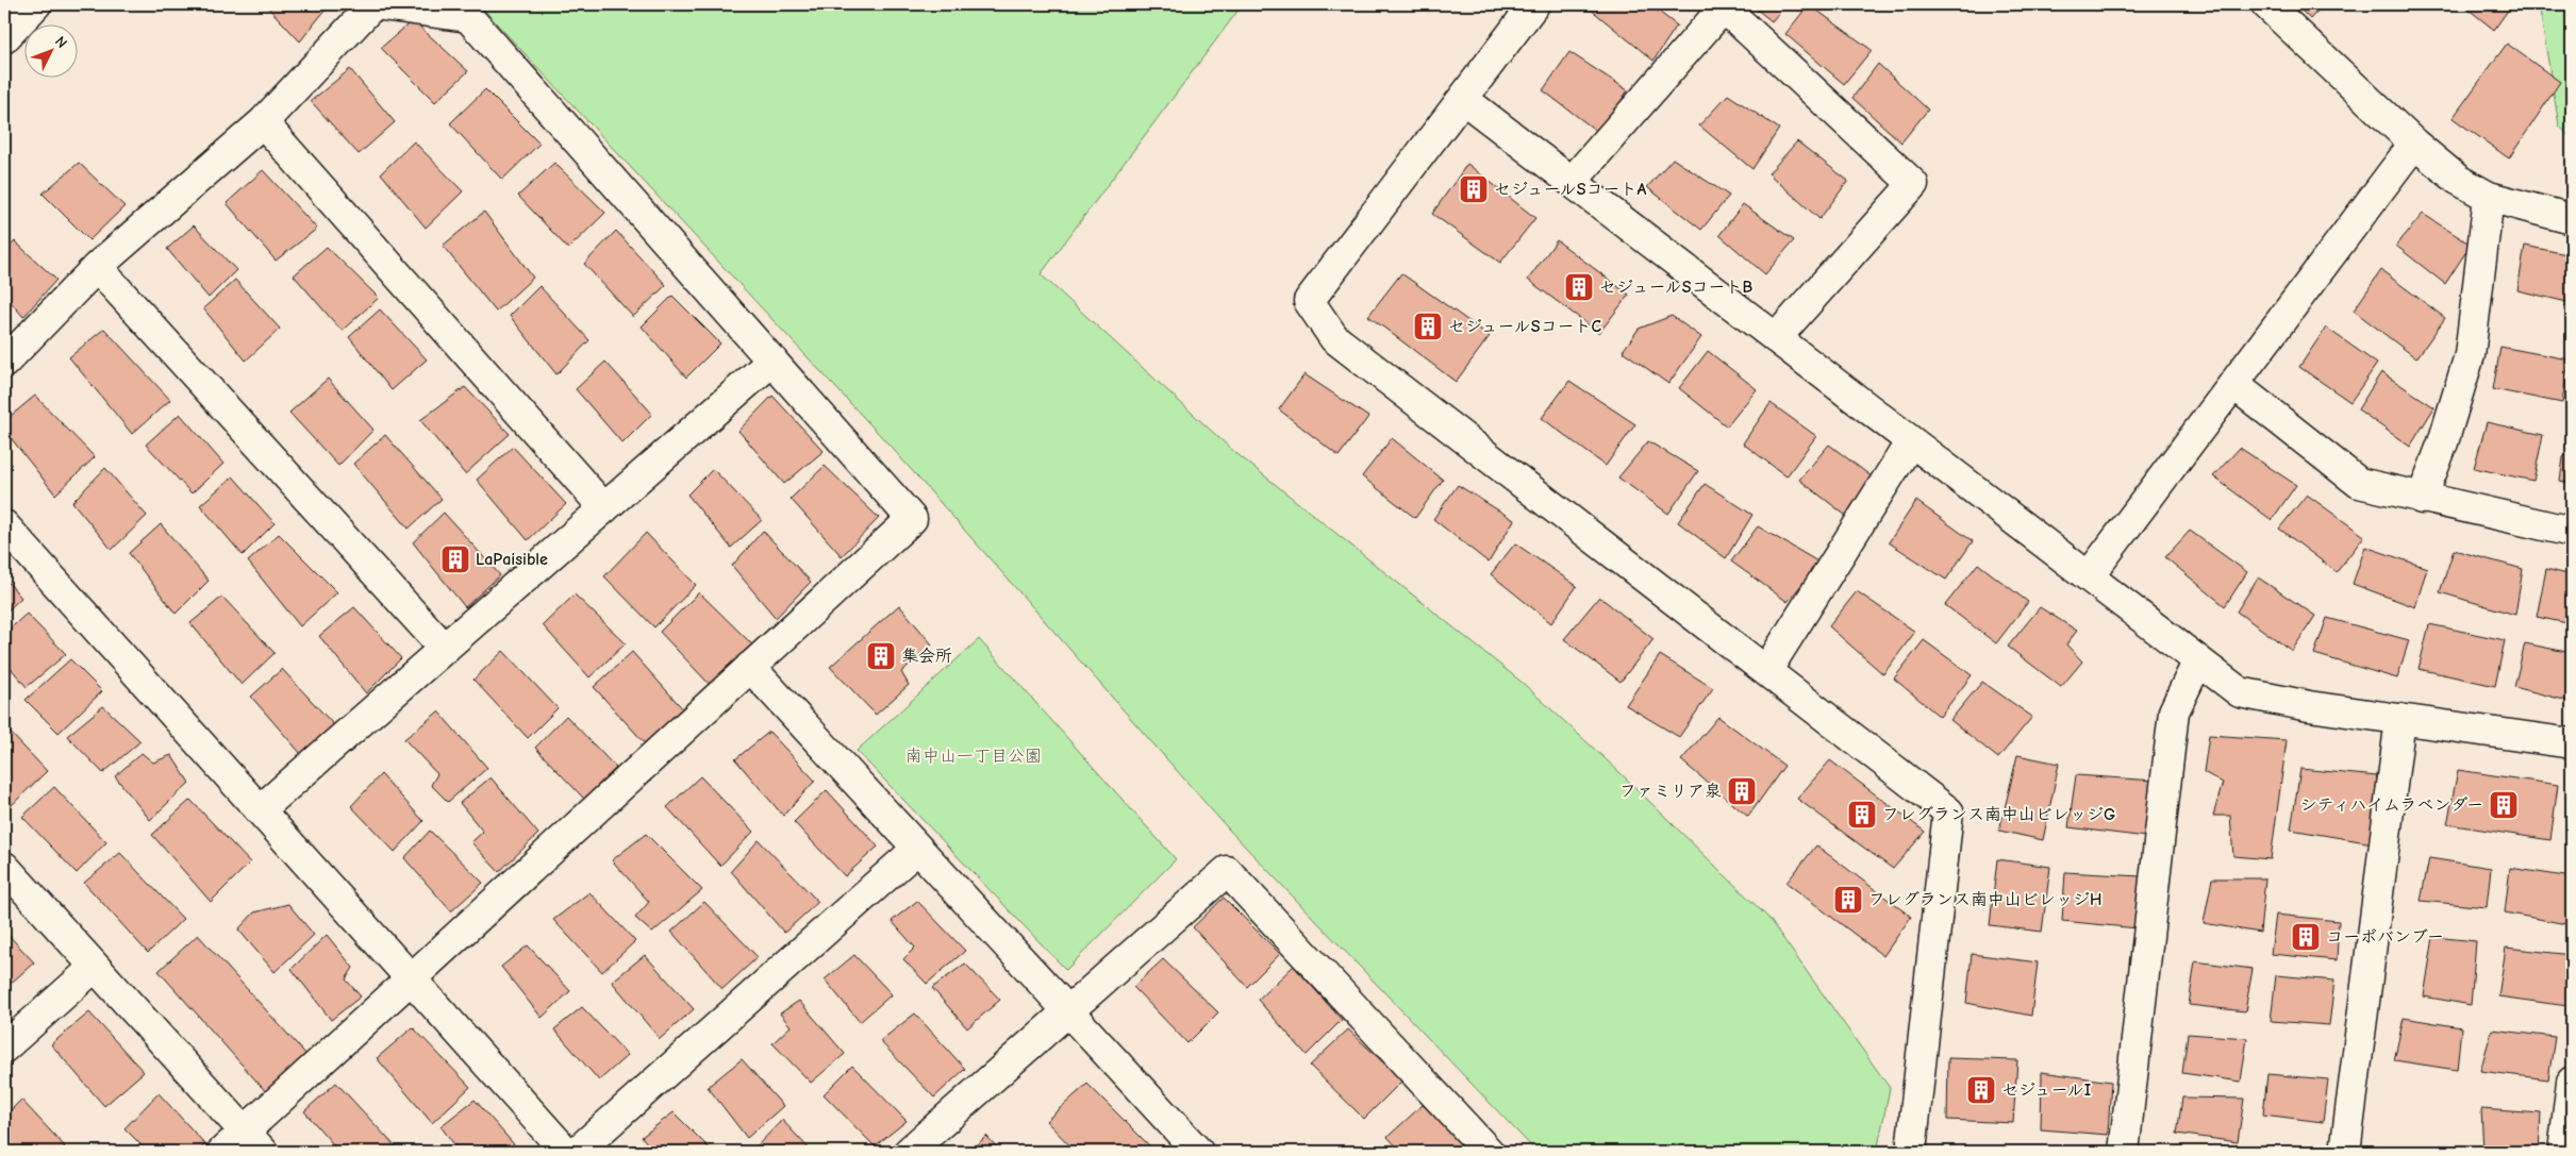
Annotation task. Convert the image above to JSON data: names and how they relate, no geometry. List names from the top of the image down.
{
  "parks": ["南中山一丁目公園"],
  "places": {
    "building": [
      "セジュールSコートA",
      "セジュールSコートB",
      "セジュールSコートC",
      "LaPaisible",
      "集会所",
      "ファミリア泉",
      "シティハイムラベンダー",
      "フレグランス南中山ビレッジG",
      "フレグランス南中山ビレッジH",
      "コーポバンブー",
      "セジュールI"
    ]
  },
  "north": "top right"
}
